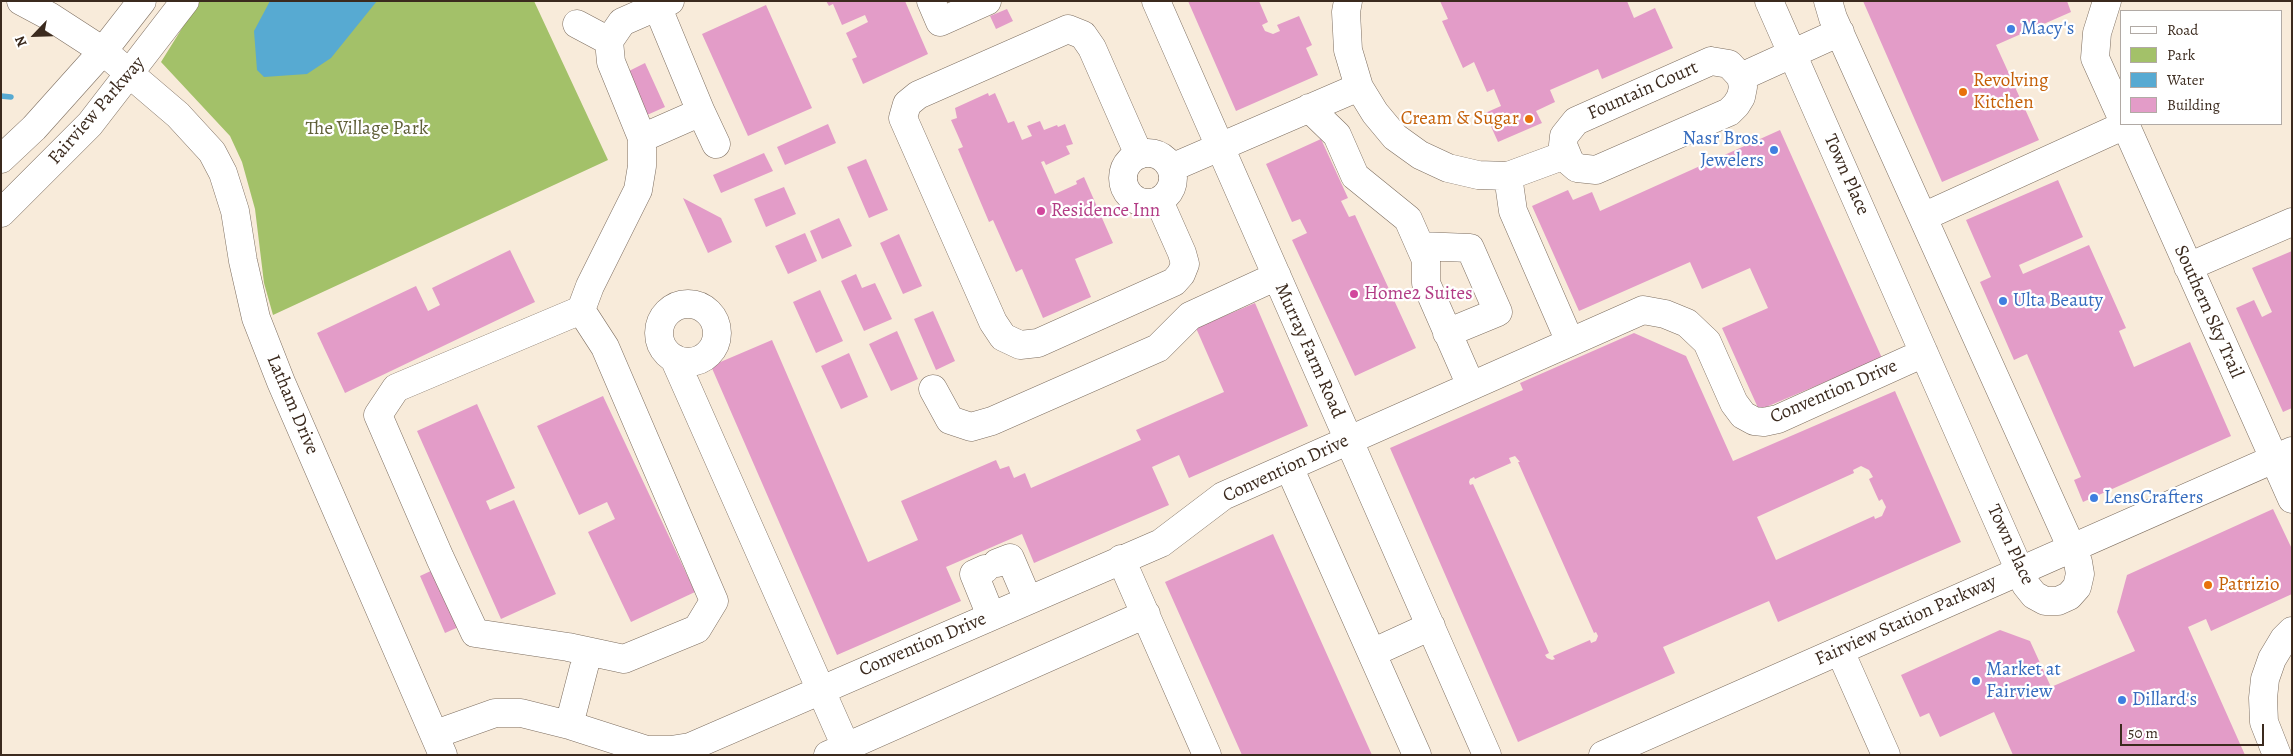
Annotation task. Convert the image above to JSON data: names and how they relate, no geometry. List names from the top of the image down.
{
  "streets": {
    "street": [
      "Fountain Court",
      "Fairview Parkway",
      "Town Place",
      "Southern Sky Trail",
      "Murray Farm Road",
      "Convention Drive",
      "Latham Drive",
      "Fairview Station Parkway"
    ]
  },
  "crossings": [
    ["Fairview Parkway", "Latham Drive"],
    ["Town Place", "Convention Drive"],
    ["Town Place", "Fairview Station Parkway"],
    ["Southern Sky Trail", "Fairview Station Parkway"],
    ["Murray Farm Road", "Convention Drive"],
    ["Convention Drive", "Latham Drive"]
  ],
  "parks": ["The Village Park"],
  "places": [
    "Macy's",
    "Revolving Kitchen",
    "Cream & Sugar",
    "Nasr Bros. Jewelers",
    "Residence Inn",
    "Home2 Suites",
    "Ulta Beauty",
    "LensCrafters",
    "Patrizio",
    "Market at Fairview",
    "Dillard's"
  ],
  "legend": [
    "Road",
    "Park",
    "Water",
    "Building"
  ],
  "scale_bar": "50 m",
  "north": "bottom left"
}
